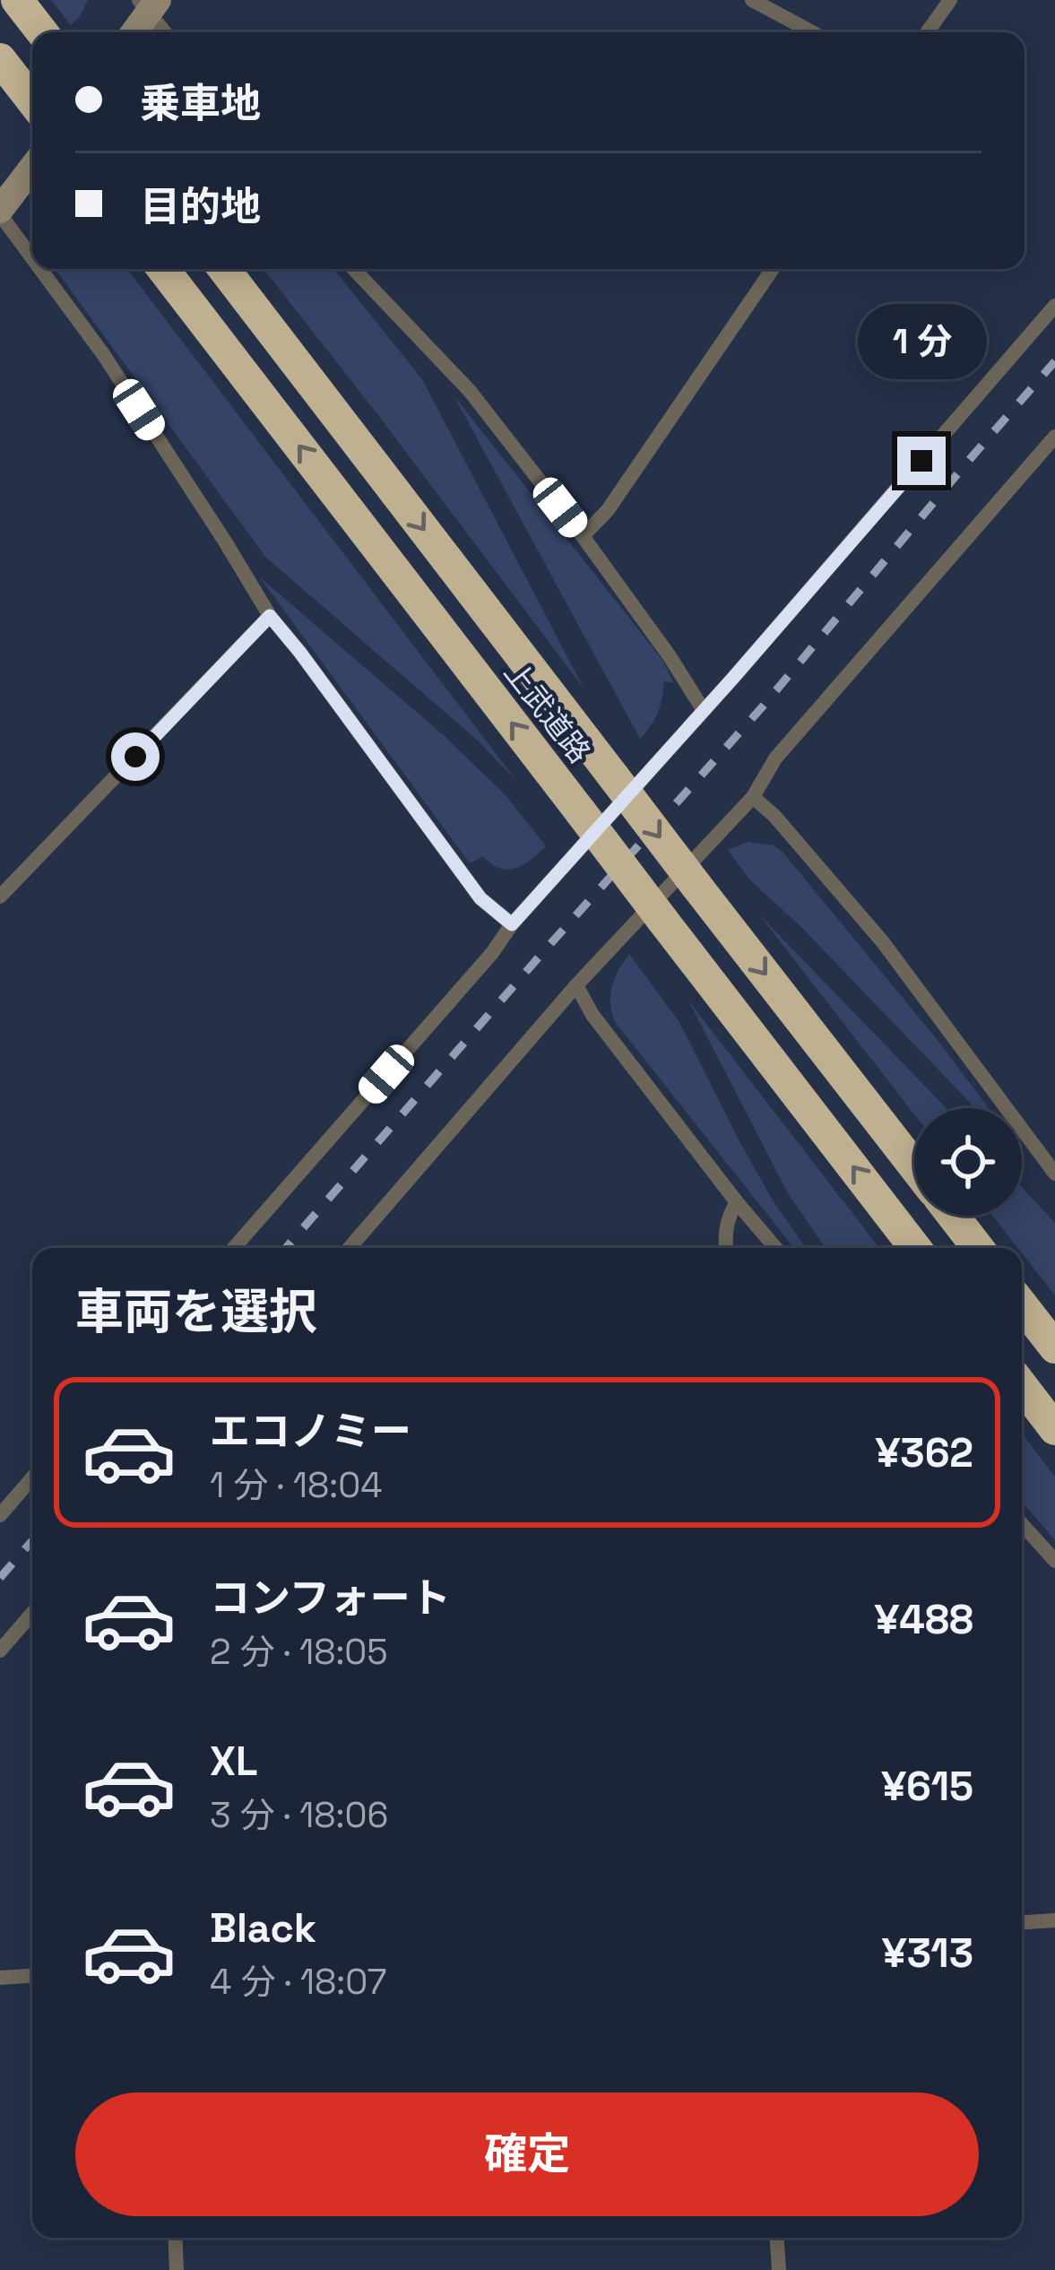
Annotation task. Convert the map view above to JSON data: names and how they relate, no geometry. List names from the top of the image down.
{
  "streets": {
    "highway": ["上武道路"]
  },
  "page": {
    "banner": ["乗車地", "目的地"],
    "bubble": "1 分",
    "heading": "車両を選択",
    "list": [
      {
        "name": "エコノミー",
        "note": "1 分 · 18:04",
        "value": "¥362"
      },
      {
        "name": "コンフォート",
        "note": "2 分 · 18:05",
        "value": "¥488"
      },
      {
        "name": "XL",
        "note": "3 分 · 18:06",
        "value": "¥615"
      },
      {
        "name": "Black",
        "note": "4 分 · 18:07",
        "value": "¥313"
      }
    ],
    "buttons": "確定"
  }
}
